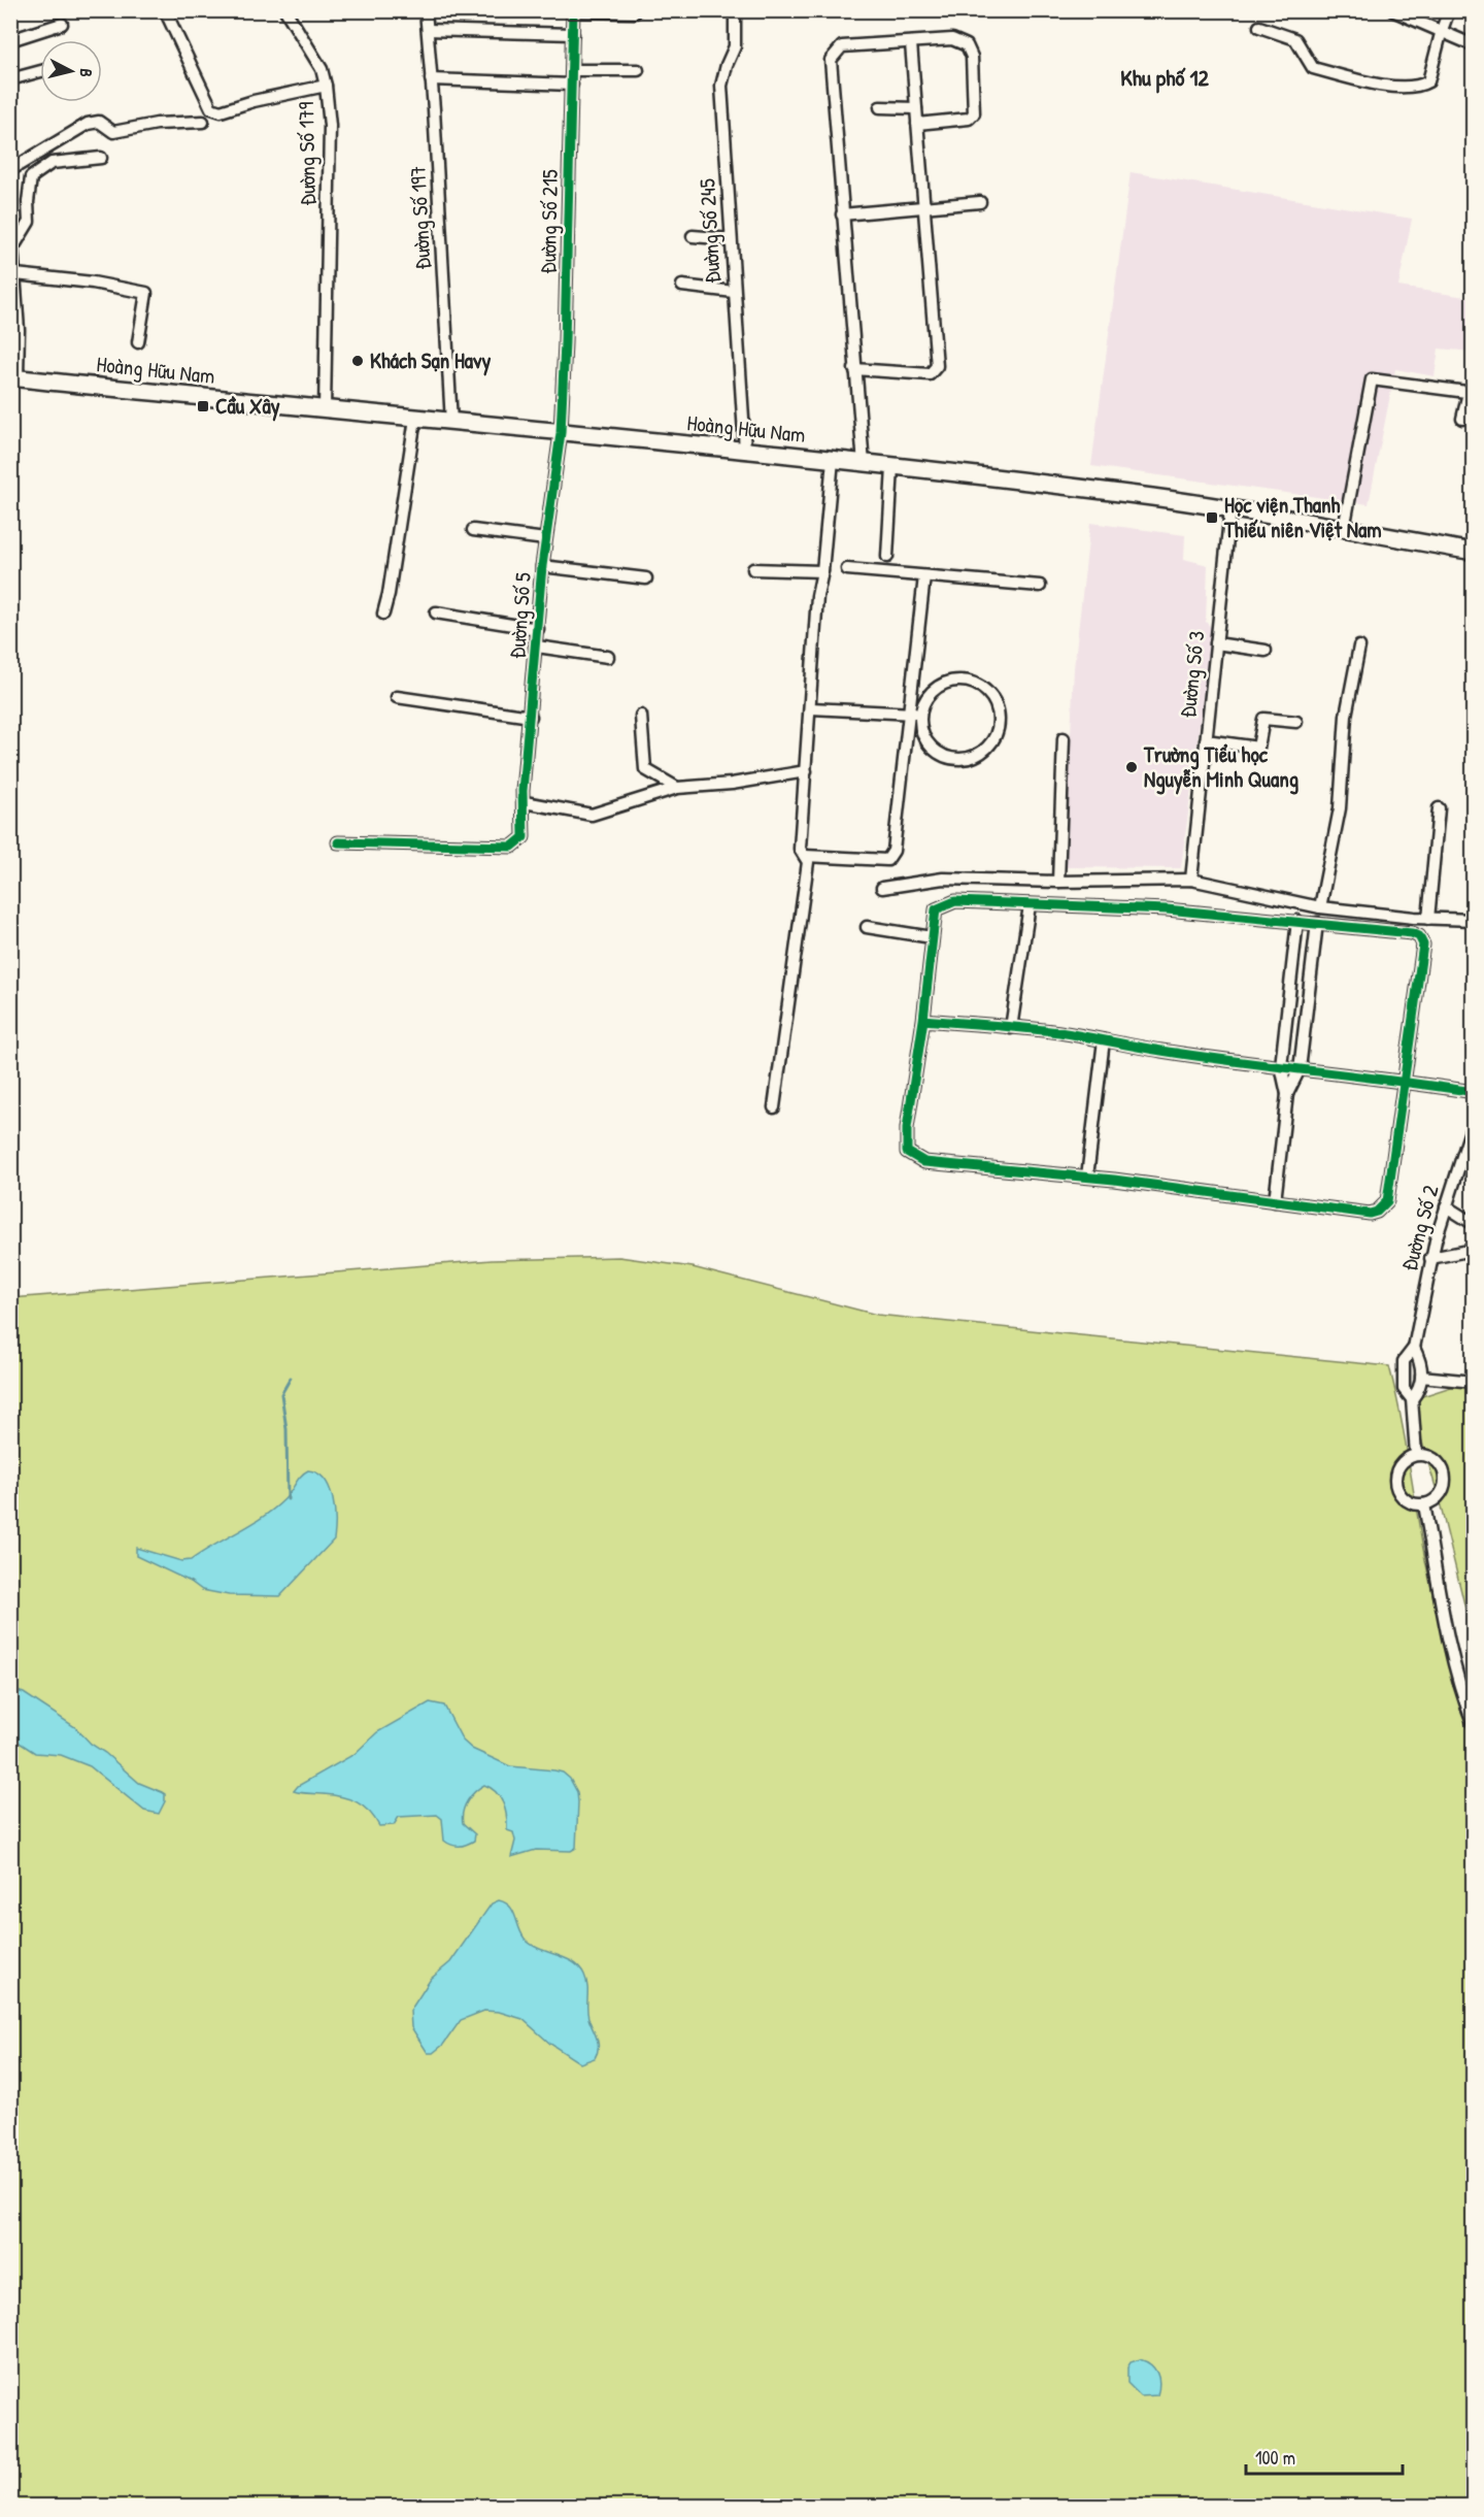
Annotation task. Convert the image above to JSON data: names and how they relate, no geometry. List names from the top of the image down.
{
  "streets": {
    "main road": ["Hoàng Hữu Nam"],
    "street": [
      "Đường Số 179",
      "Đường Số 197",
      "Đường Số 215",
      "Đường Số 245",
      "Đường Số 5",
      "Đường Số 3",
      "Đường Số 2"
    ]
  },
  "crossings": [
    ["Đường Số 179", "Hoàng Hữu Nam"],
    ["Đường Số 197", "Hoàng Hữu Nam"],
    ["Đường Số 215", "Hoàng Hữu Nam"],
    ["Đường Số 215", "Đường Số 5"],
    ["Đường Số 245", "Hoàng Hữu Nam"],
    ["Hoàng Hữu Nam", "Đường Số 5"],
    ["Hoàng Hữu Nam", "Đường Số 3"]
  ],
  "districts": ["Khu phố 12"],
  "places": {
    "other": ["Khách Sạn Havy", "Trường Tiểu học Nguyễn Minh Quang"],
    "transit": ["Cầu Xây", "Học viện Thanh Thiếu niên Việt Nam"]
  },
  "scale_bar": "100 m",
  "north": "right"
}
